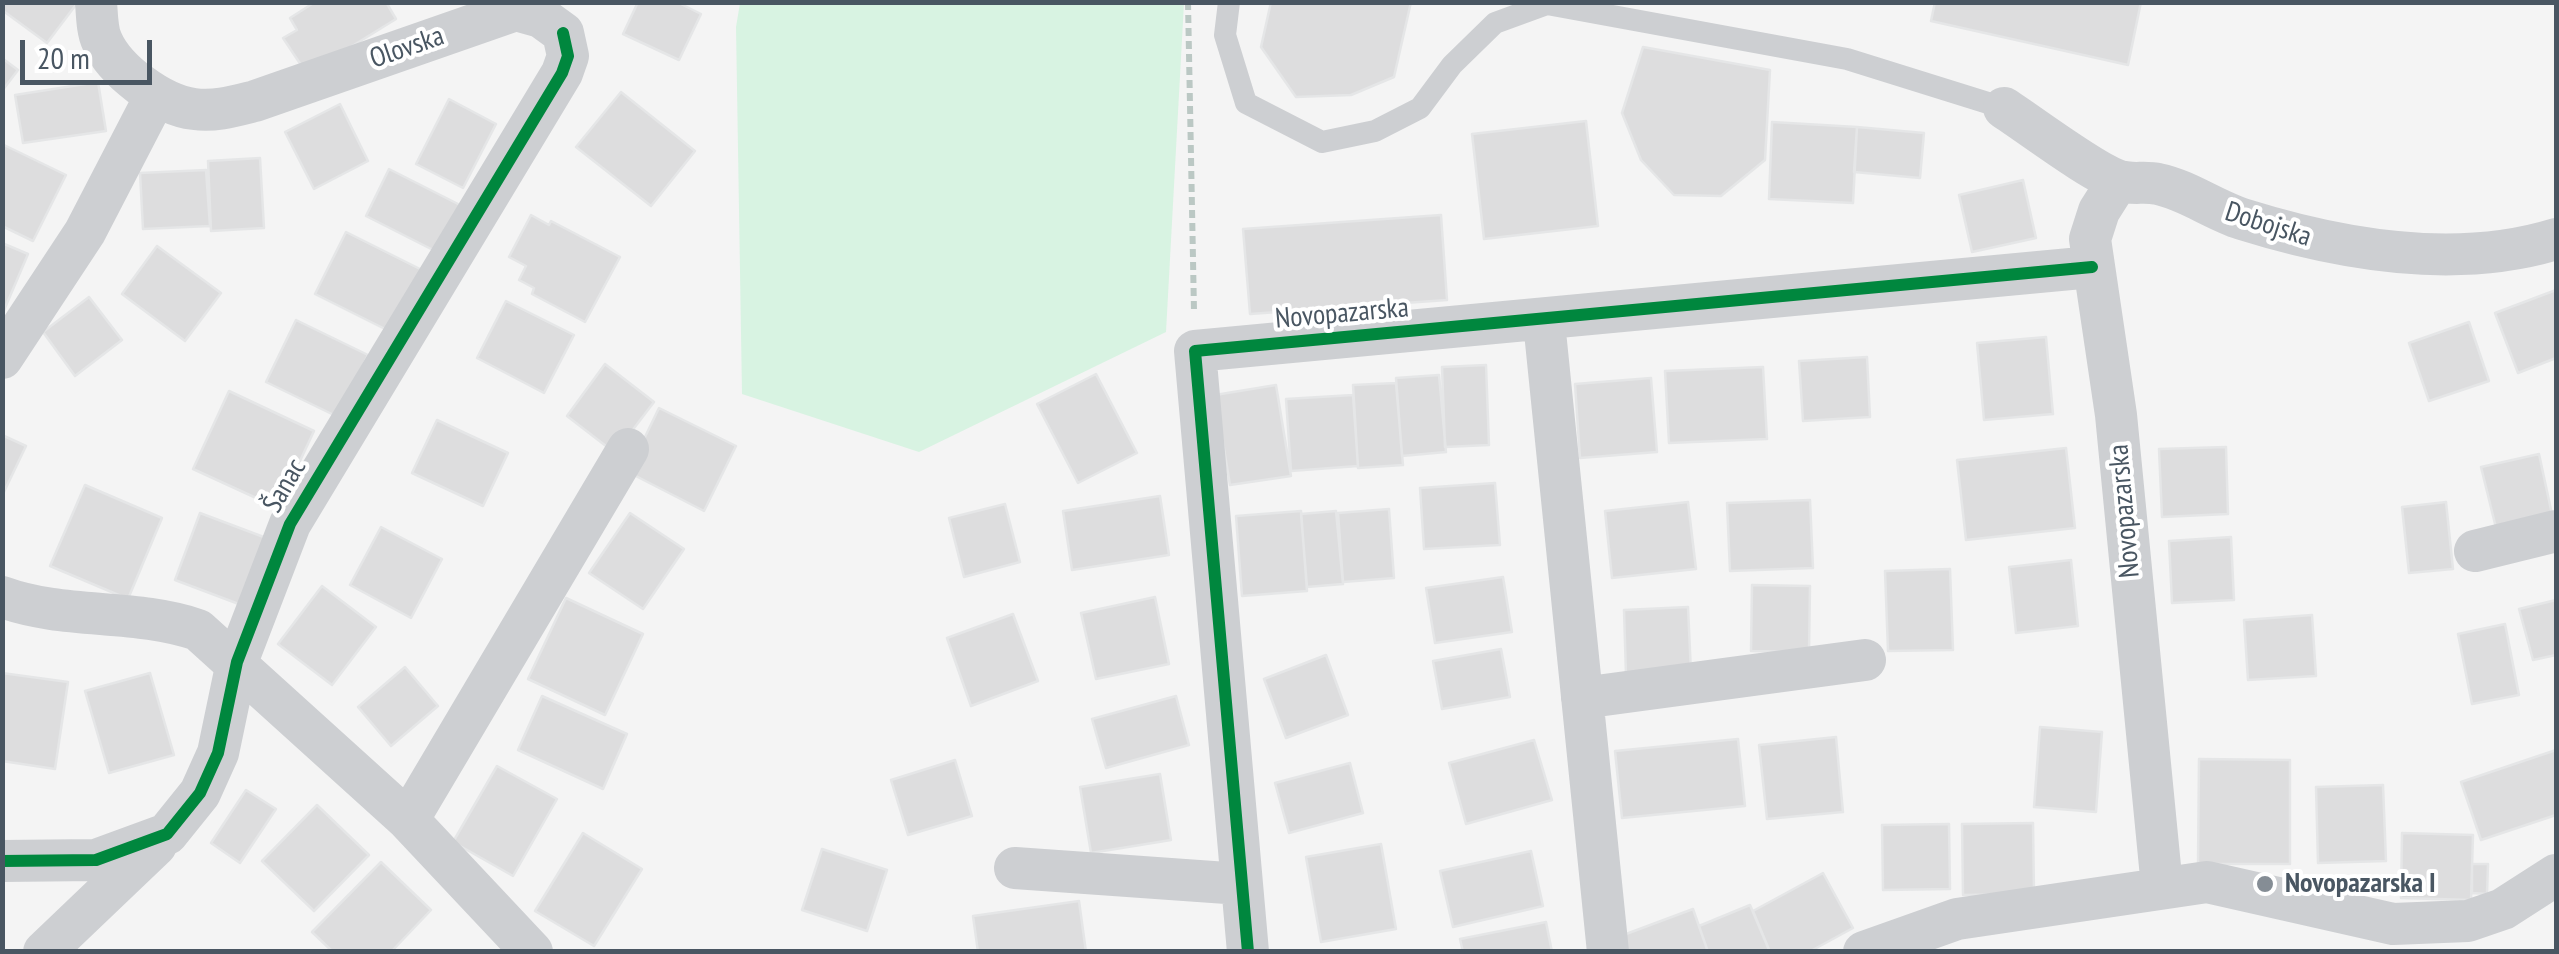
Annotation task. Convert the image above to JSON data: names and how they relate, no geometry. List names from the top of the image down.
{
  "streets": {
    "street": [
      "Olovska",
      "Dobojska",
      "Novopazarska",
      "Šanac"
    ]
  },
  "crossings": [
    ["Olovska", "Šanac"]
  ],
  "places": ["Novopazarska I"],
  "scale_bar": "20 m"
}
